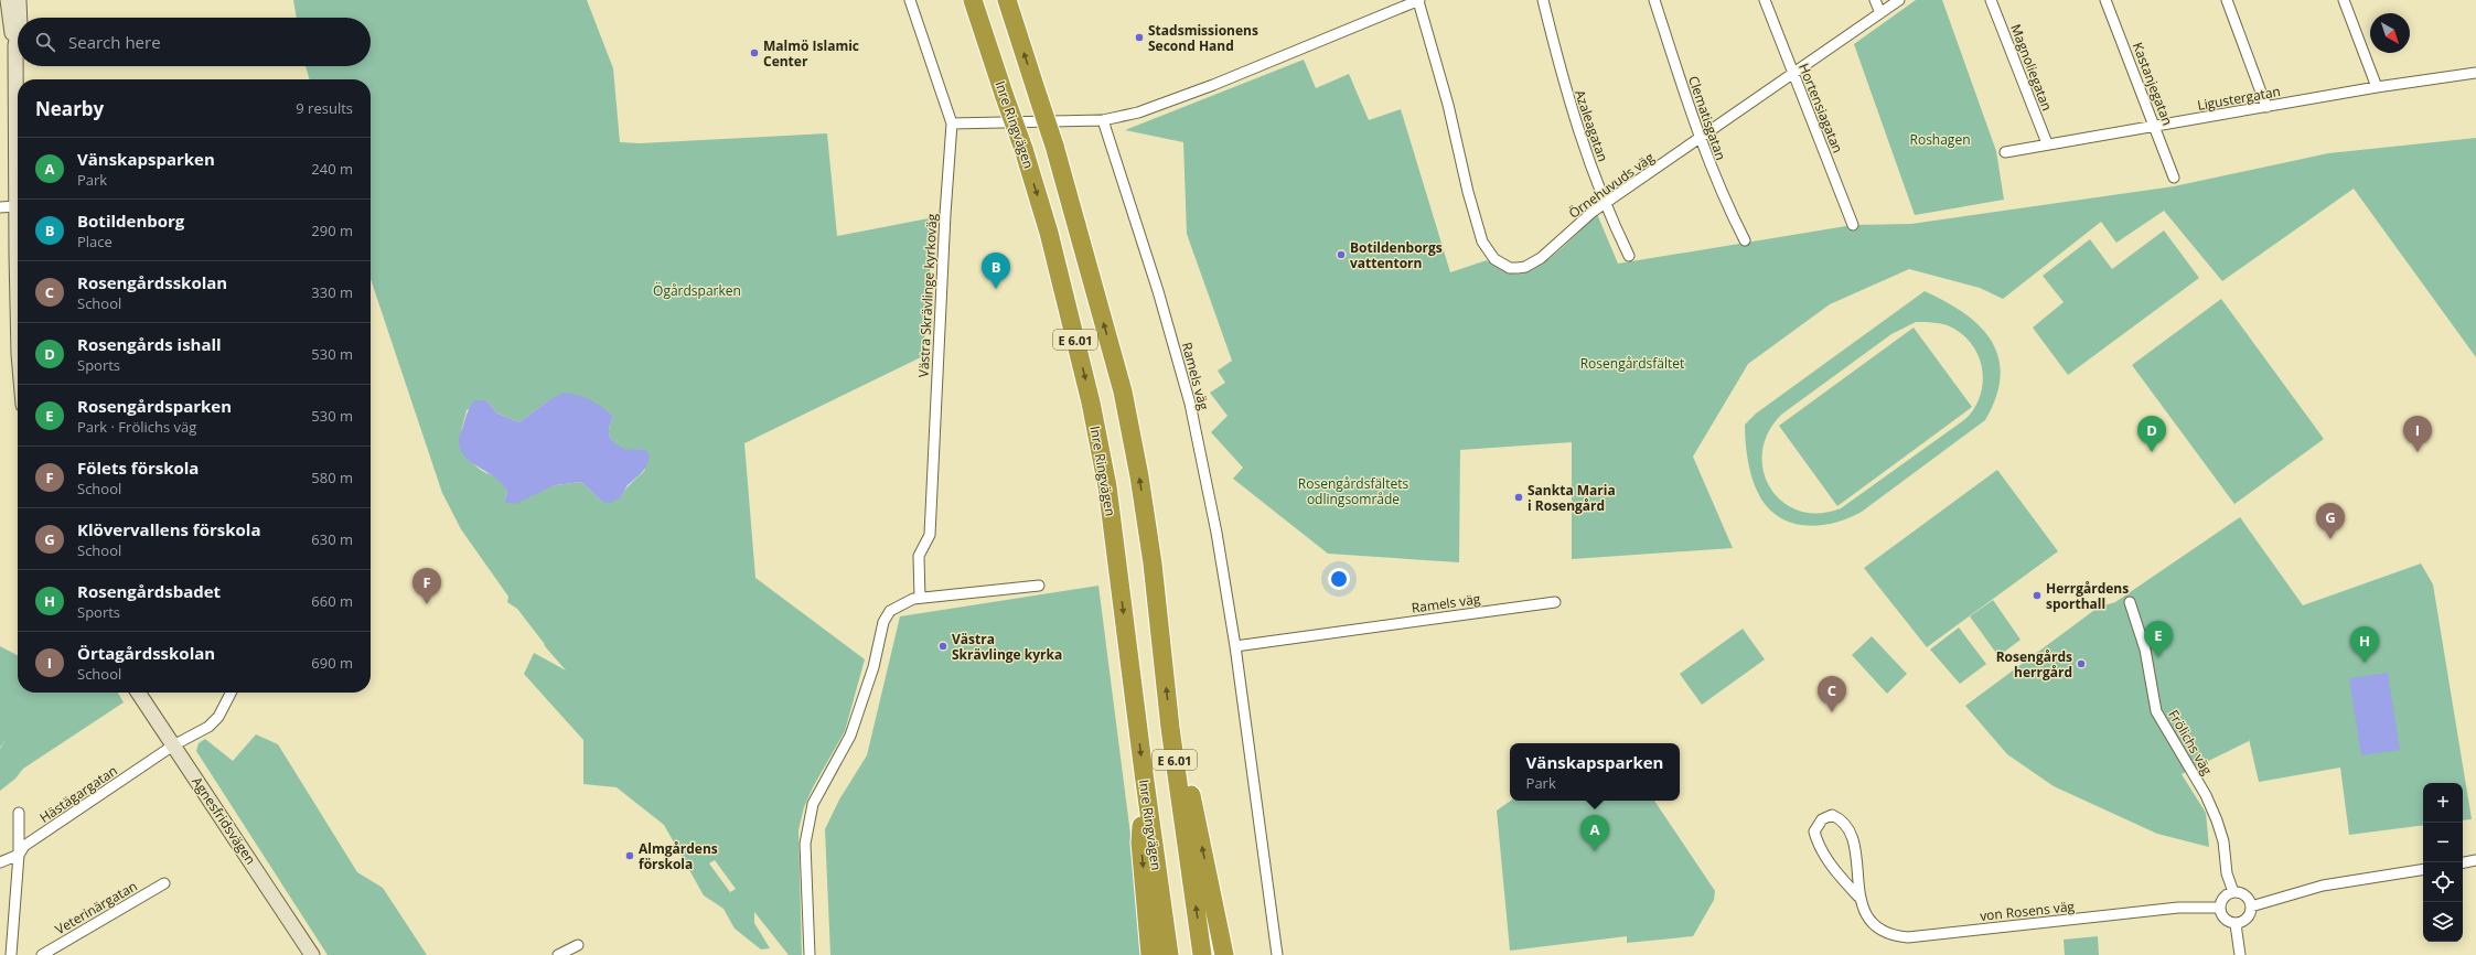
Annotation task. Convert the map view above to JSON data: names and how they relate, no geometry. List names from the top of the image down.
{
  "streets": {
    "highway": ["Inre Ringvägen", "E 6.01"],
    "main road": ["Agnesfridsvägen"],
    "street": [
      "Magnoliegatan",
      "Kastanjegatan",
      "Ligustergatan",
      "Hortensiagatan",
      "Clematisgatan",
      "Azaleagatan",
      "Örnehuvuds väg",
      "Västra Skrävlinge kyrkoväg",
      "Ramels väg",
      "Frölichs väg",
      "Hästägargatan",
      "Veterinärgatan",
      "von Rosens väg"
    ]
  },
  "crossings": [
    ["Magnoliegatan", "Ligustergatan"],
    ["Kastanjegatan", "Ligustergatan"],
    ["Hortensiagatan", "Örnehuvuds väg"],
    ["Clematisgatan", "Örnehuvuds väg"],
    ["Azaleagatan", "Örnehuvuds väg"],
    ["Frölichs väg", "von Rosens väg"],
    ["Hästägargatan", "Agnesfridsvägen"]
  ],
  "parks": [
    "Roshagen",
    "Ögårdsparken",
    "Rosengårdsfältet",
    "Rosengårdsfältets odlingsområde"
  ],
  "places": [
    "Stadsmissionens Second Hand",
    "Malmö Islamic Center",
    "Botildenborgs vattentorn",
    "Sankta Maria i Rosengård",
    "Herrgårdens sporthall",
    "Västra Skrävlinge kyrka",
    "Rosengårds herrgård",
    "Almgårdens förskola"
  ],
  "north": "bottom right",
  "page": {
    "search": "Search here",
    "heading": ["Nearby", "9 results"],
    "list": [
      {
        "mark": "A",
        "name": "Vänskapsparken",
        "note": "Park",
        "value": "240 m"
      },
      {
        "mark": "B",
        "name": "Botildenborg",
        "note": "Place",
        "value": "290 m"
      },
      {
        "mark": "C",
        "name": "Rosengårdsskolan",
        "note": "School",
        "value": "330 m"
      },
      {
        "mark": "D",
        "name": "Rosengårds ishall",
        "note": "Sports",
        "value": "530 m"
      },
      {
        "mark": "E",
        "name": "Rosengårdsparken",
        "note": "Park · Frölichs väg",
        "value": "530 m"
      },
      {
        "mark": "F",
        "name": "Fölets förskola",
        "note": "School",
        "value": "580 m"
      },
      {
        "mark": "G",
        "name": "Klövervallens förskola",
        "note": "School",
        "value": "630 m"
      },
      {
        "mark": "H",
        "name": "Rosengårdsbadet",
        "note": "Sports",
        "value": "660 m"
      },
      {
        "mark": "I",
        "name": "Örtagårdsskolan",
        "note": "School",
        "value": "690 m"
      }
    ],
    "pins": [
      "B",
      "D",
      "I",
      "G",
      "F",
      "E",
      "H",
      "C",
      "A"
    ],
    "popup": ["Vänskapsparken", "Park"],
    "map_buttons": ["+", "−"]
  }
}
